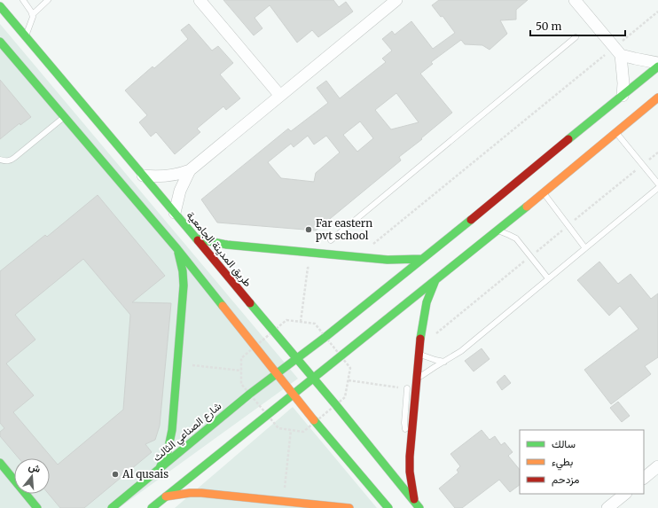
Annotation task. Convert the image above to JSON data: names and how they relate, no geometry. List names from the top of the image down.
{
  "streets": {
    "main road": ["طريق المدينة الجامعية", "شارع الصناعي الثالث"]
  },
  "crossings": [
    ["طريق المدينة الجامعية", "شارع الصناعي الثالث"]
  ],
  "places": ["Far eastern pvt school", "Al qusais"],
  "legend": ["سالك", "بطيء", "مزدحم"],
  "scale_bar": "50 m",
  "north": "top"
}
